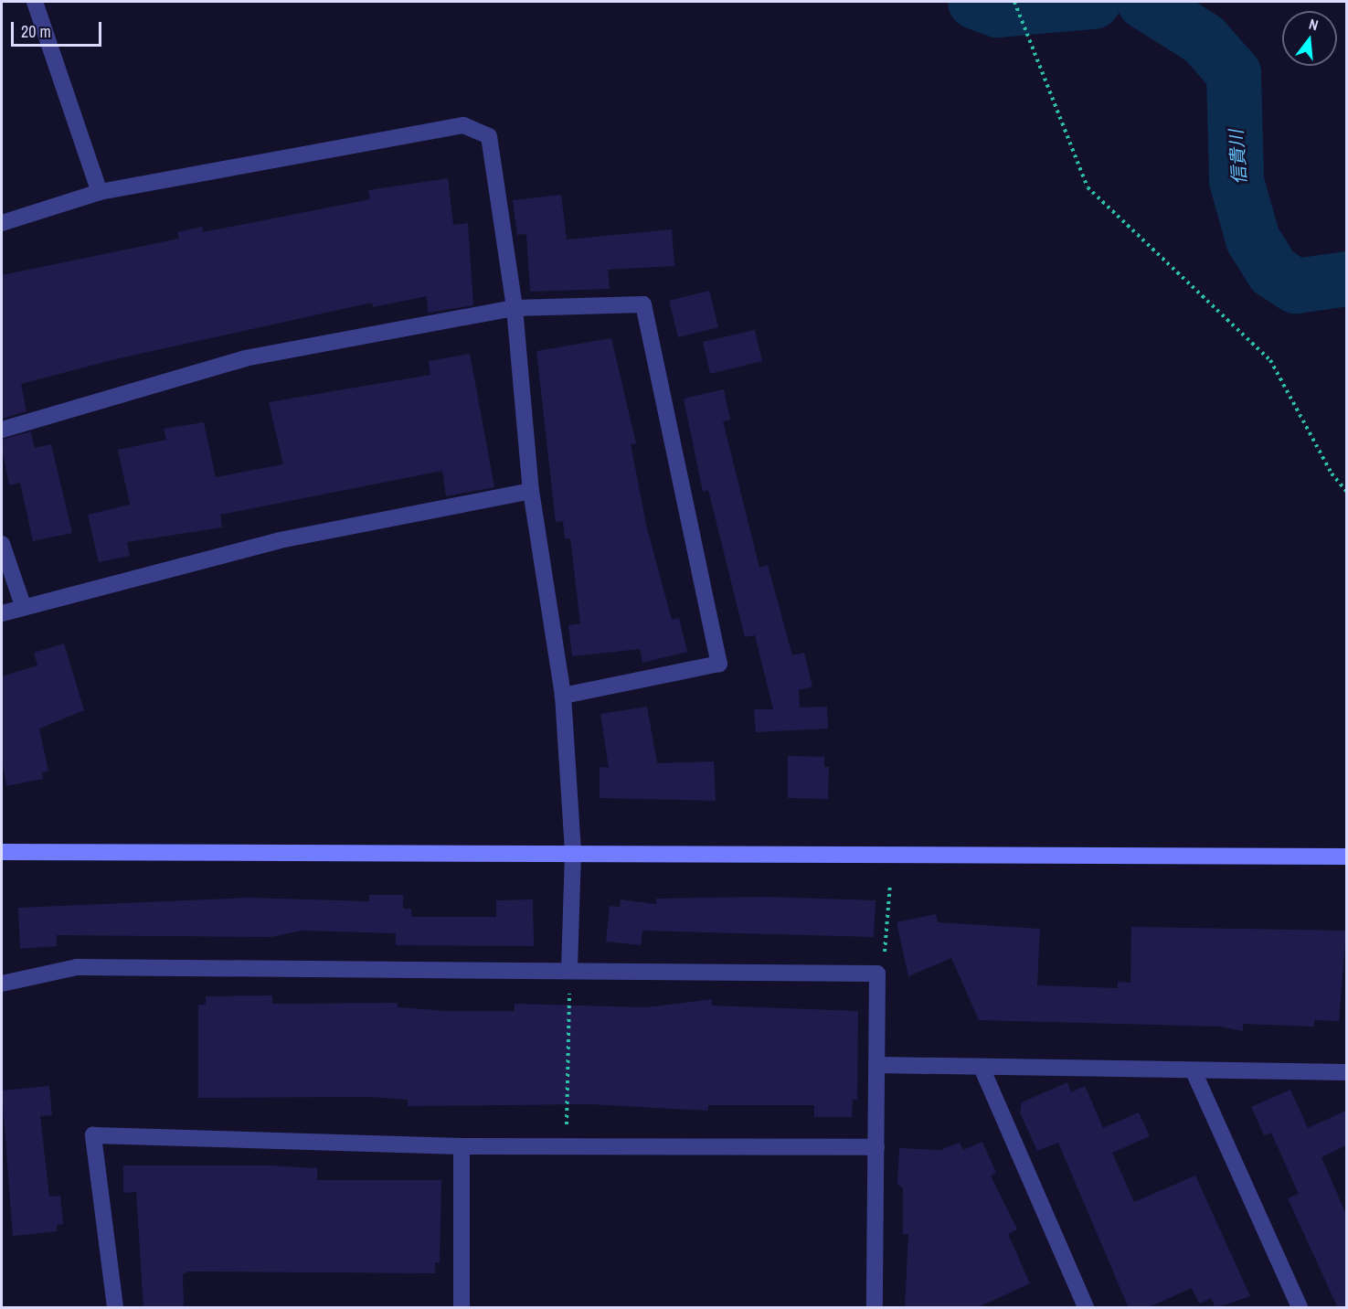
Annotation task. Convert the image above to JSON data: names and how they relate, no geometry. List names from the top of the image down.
{
  "water": ["信貴川"],
  "scale_bar": "20 m",
  "north": "top"
}
